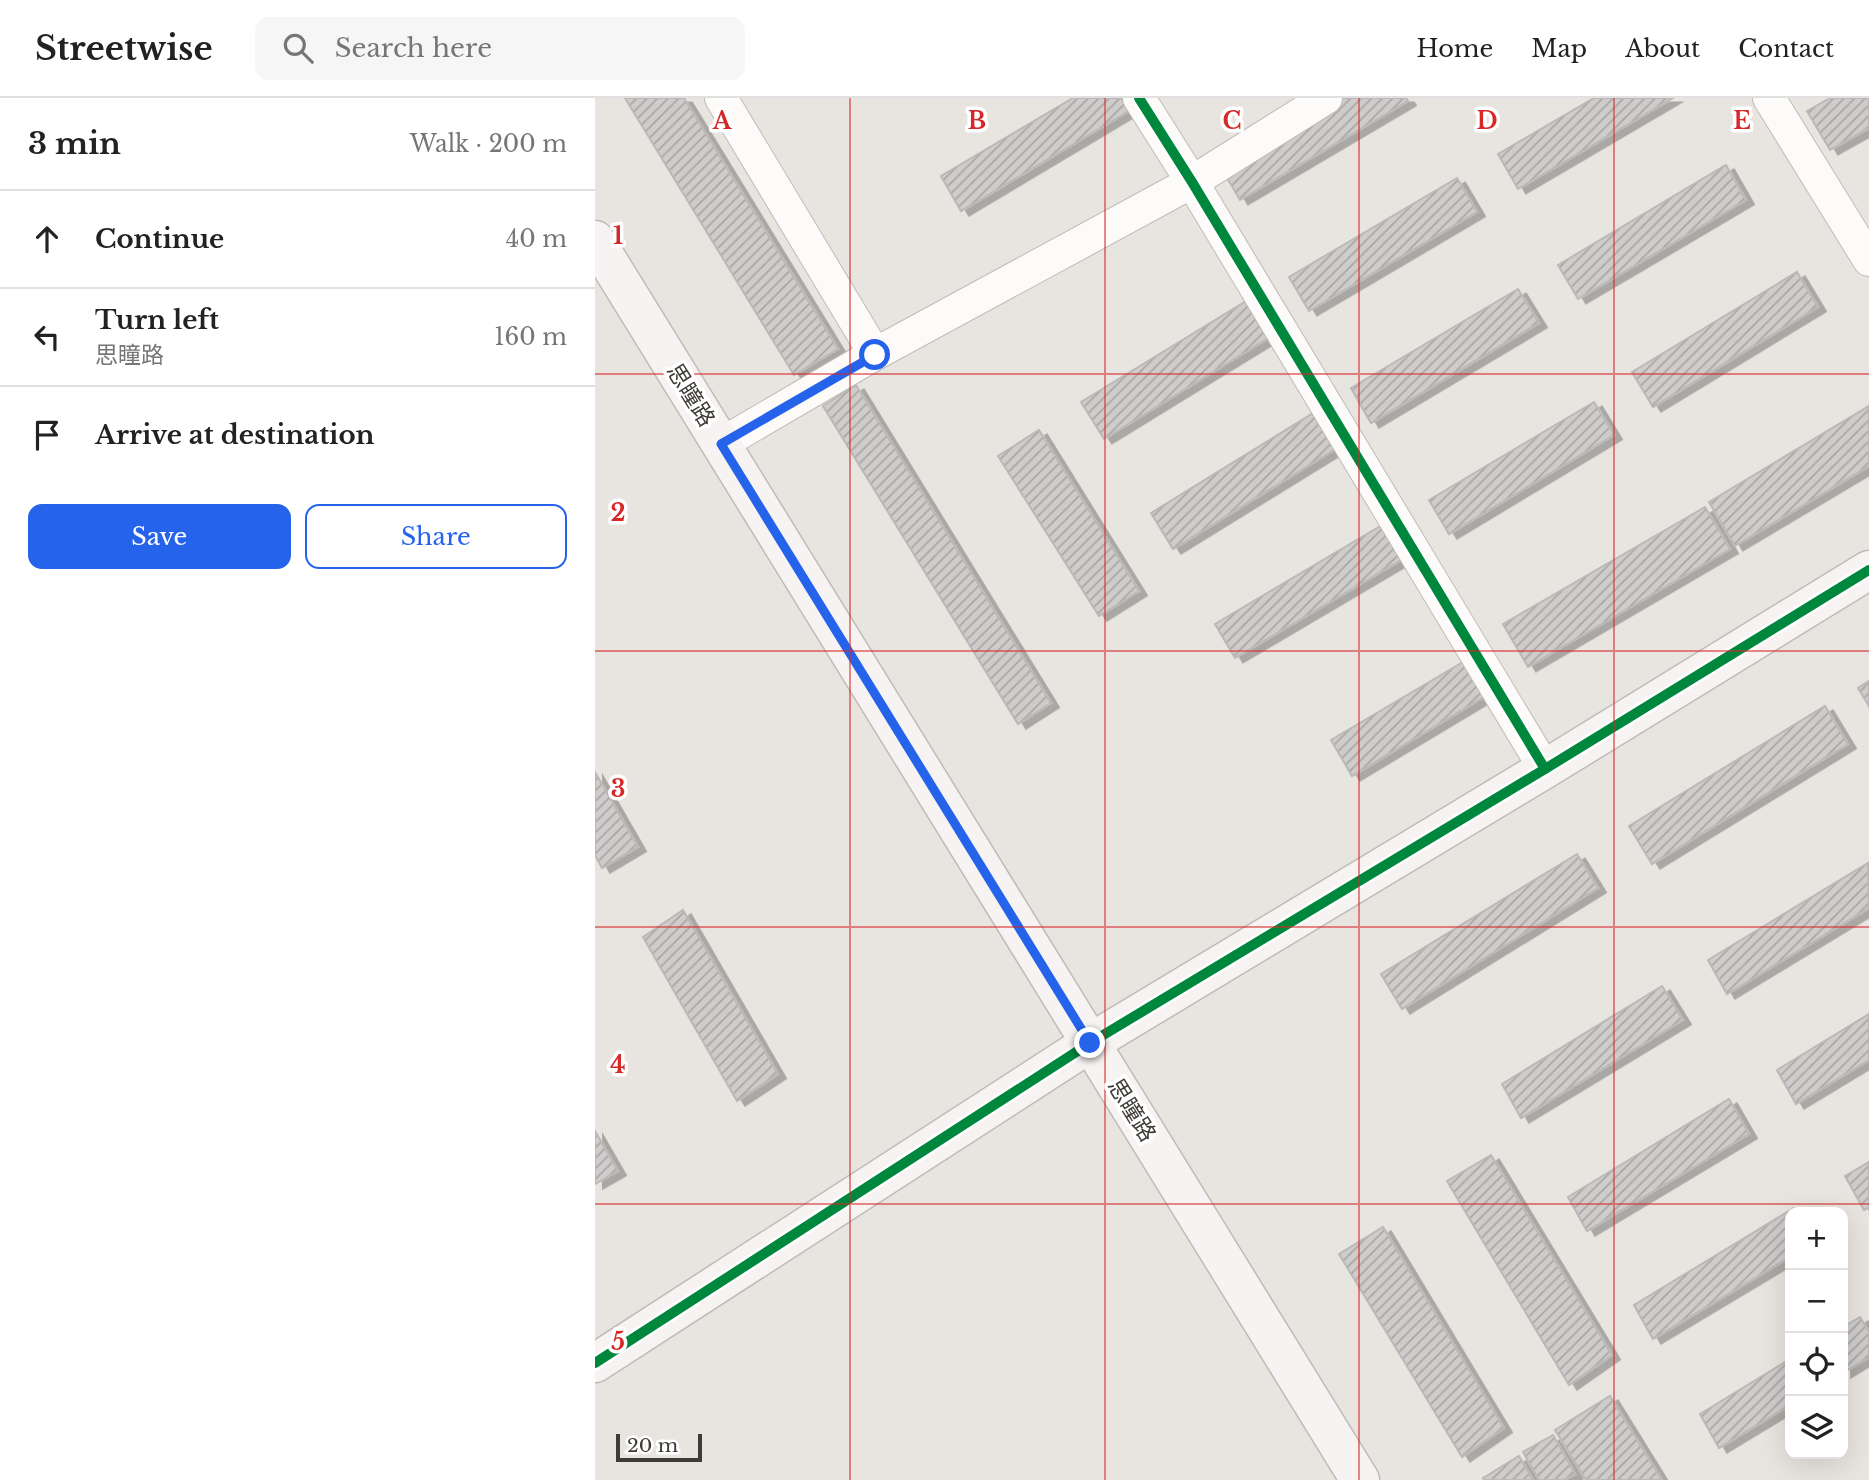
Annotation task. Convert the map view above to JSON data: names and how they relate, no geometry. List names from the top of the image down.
{
  "streets": {
    "street": ["思瞳路"]
  },
  "scale_bar": "20 m",
  "page": {
    "header": "Streetwise",
    "search": "Search here",
    "nav": [
      "Home",
      "Map",
      "About",
      "Contact"
    ],
    "heading": ["3 min", "Walk · 200 m"],
    "list": [
      ["Continue", "40 m"],
      ["Turn left", "思瞳路", "160 m"],
      "Arrive at destination"
    ],
    "buttons": ["Save", "Share"],
    "map_buttons": ["+", "−"],
    "scale": "20 m"
  },
  "grid": {
    "columns": [
      "A",
      "B",
      "C",
      "D",
      "E"
    ],
    "rows": [
      "1",
      "2",
      "3",
      "4",
      "5"
    ]
  }
}
